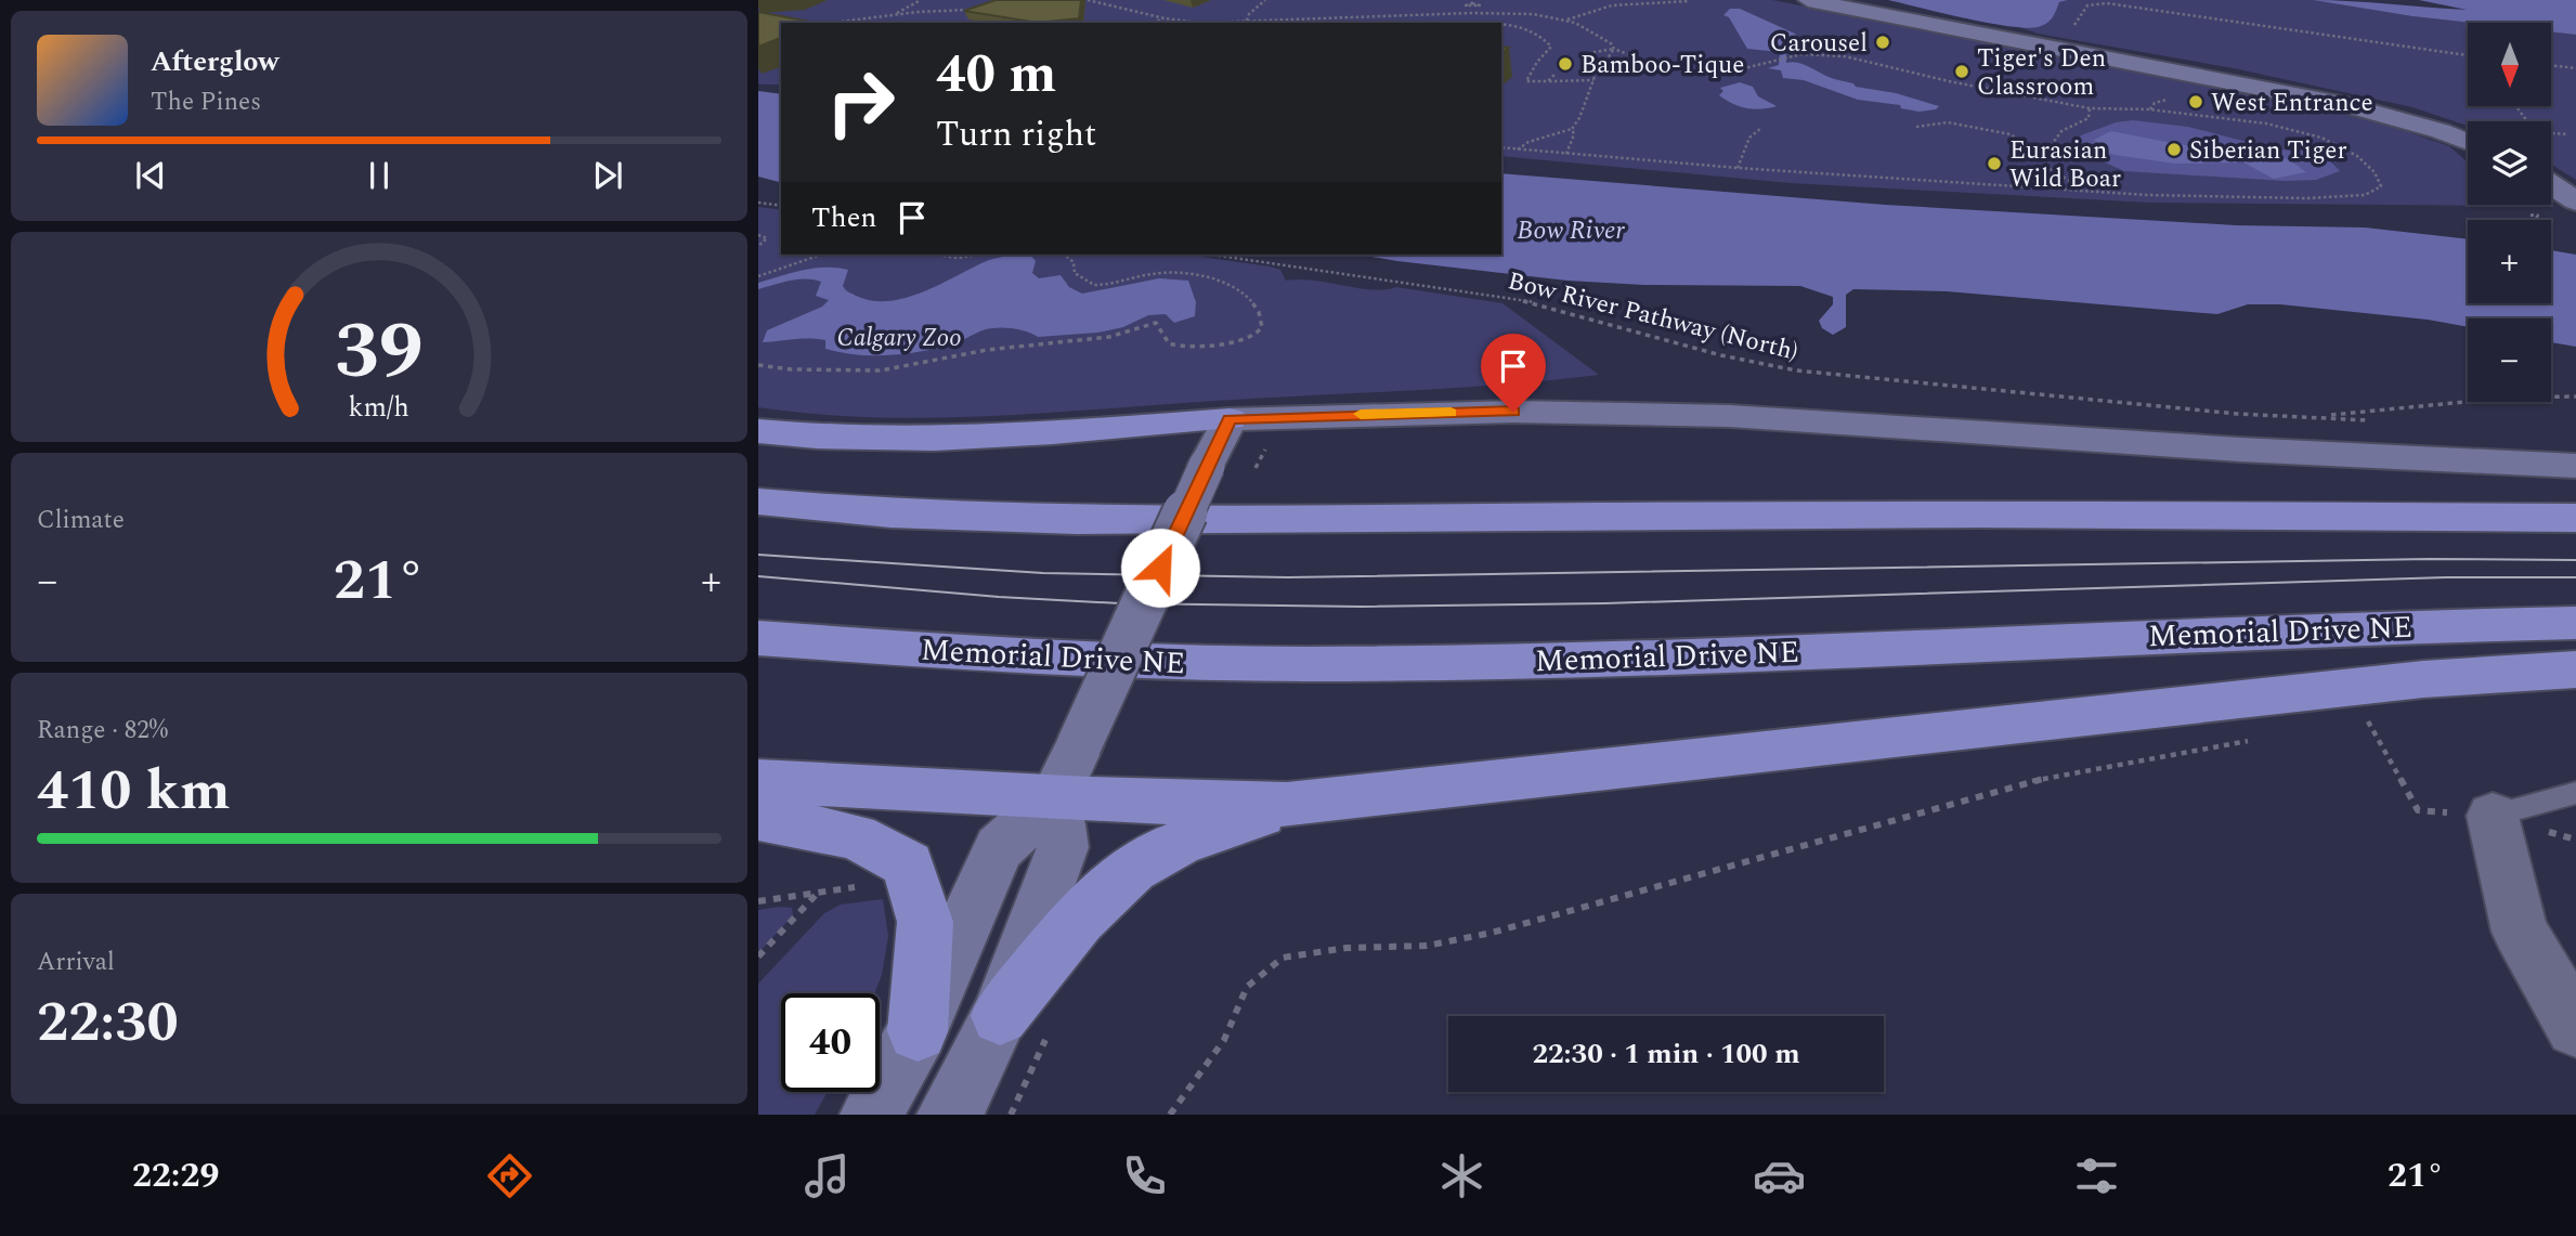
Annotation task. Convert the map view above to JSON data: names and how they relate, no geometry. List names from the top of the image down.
{
  "streets": {
    "highway": ["Memorial Drive NE"],
    "path": ["Bow River Pathway (North)"]
  },
  "water": ["Bow River"],
  "parks": ["Calgary Zoo"],
  "places": [
    "Carousel",
    "Bamboo-Tique",
    "Tiger's Den Classroom",
    "West Entrance",
    "Siberian Tiger",
    "Eurasian Wild Boar"
  ],
  "north": "bottom",
  "page": {
    "map_buttons": ["+", "−"],
    "turn": ["40 m", "Turn right"],
    "song": ["Afterglow", "The Pines"],
    "then": "Then",
    "tile": [
      "Climate",
      ["Range · 82%", "410 km"],
      ["Arrival", "22:30"]
    ],
    "heat": ["−", "21°", "+"],
    "limit": "40",
    "trip": "22:30 · 1 min · 100 m",
    "tabs": ["22:29", "21°"],
    "gauge": ["39", "km/h"]
  }
}
